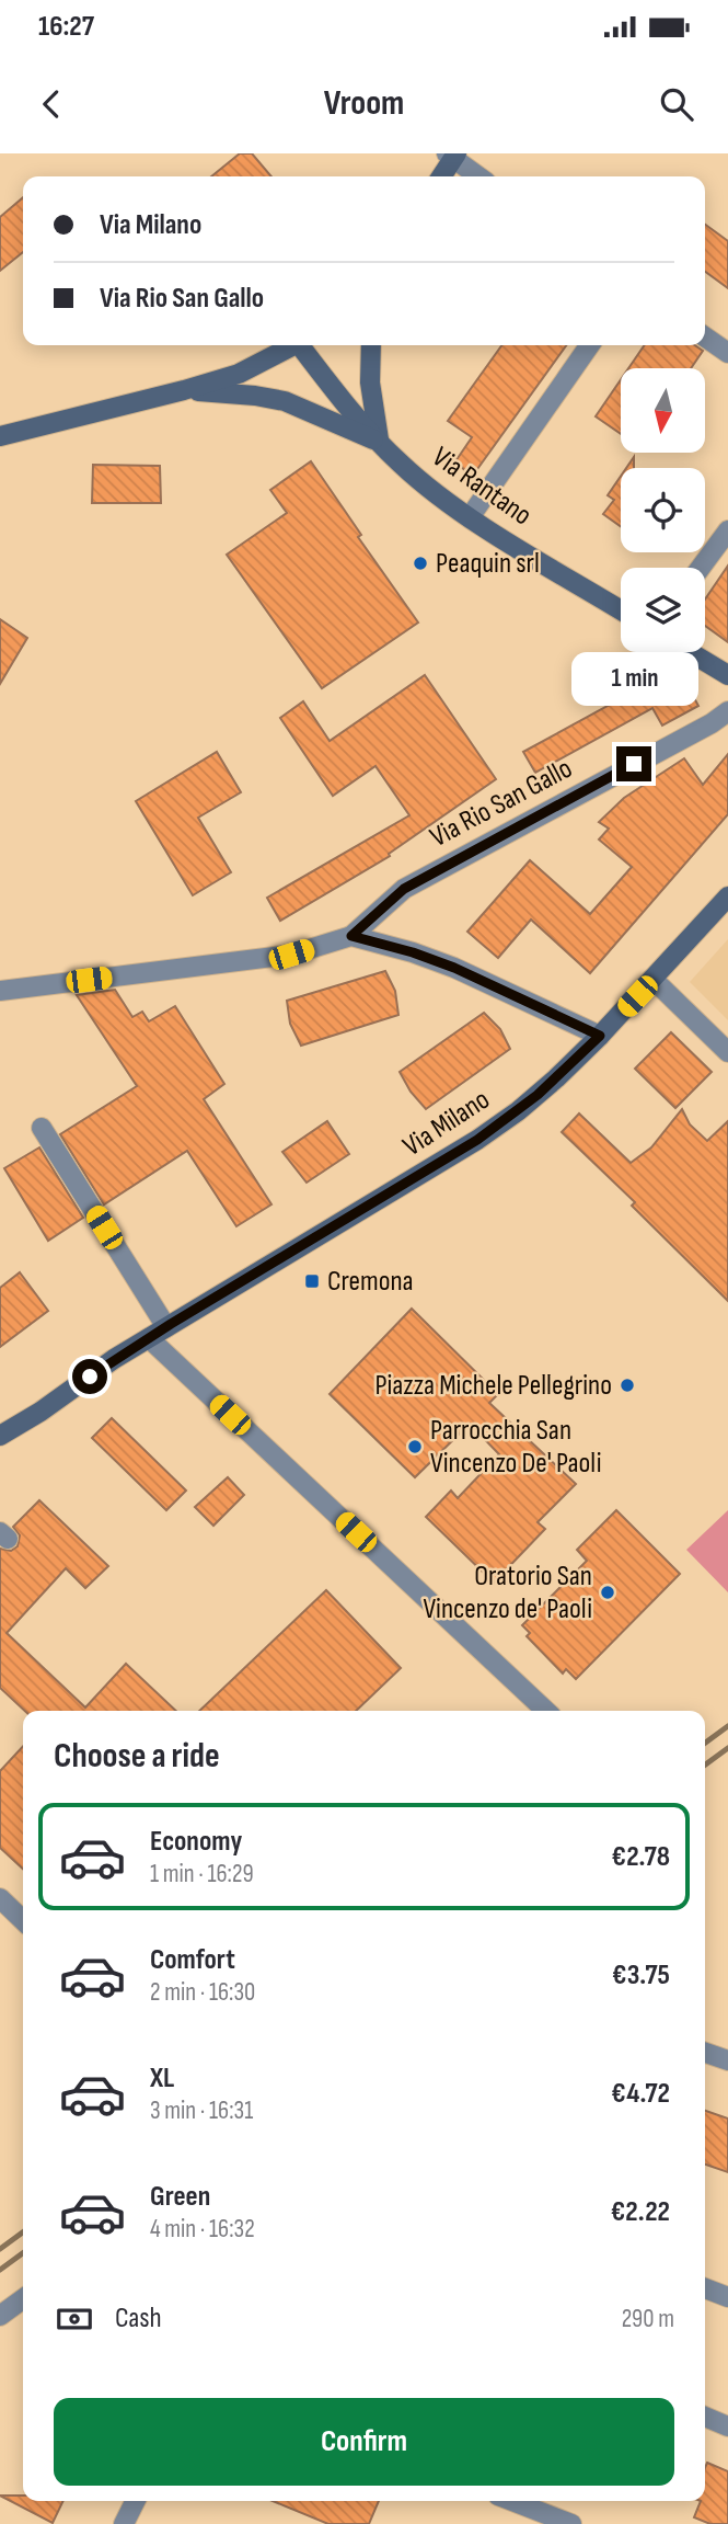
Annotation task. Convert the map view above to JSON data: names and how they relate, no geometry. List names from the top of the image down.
{
  "streets": {
    "street": ["Via Rantano", "Via Rio San Gallo", "Via Milano"]
  },
  "places": {
    "other": [
      "Peaquin srl",
      "Piazza Michele Pellegrino",
      "Parrocchia San Vincenzo De' Paoli",
      "Oratorio San Vincenzo de' Paoli"
    ],
    "transit": ["Cremona"]
  },
  "north": "bottom",
  "page": {
    "status": "16:27",
    "header": "Vroom",
    "banner": ["Via Milano", "Via Rio San Gallo"],
    "bubble": "1 min",
    "heading": "Choose a ride",
    "list": [
      {
        "name": "Economy",
        "note": "1 min · 16:29",
        "value": "€2.78"
      },
      {
        "name": "Comfort",
        "note": "2 min · 16:30",
        "value": "€3.75"
      },
      {
        "name": "XL",
        "note": "3 min · 16:31",
        "value": "€4.72"
      },
      {
        "name": "Green",
        "note": "4 min · 16:32",
        "value": "€2.22"
      }
    ],
    "pay": ["Cash", "290 m"],
    "buttons": "Confirm"
  }
}
